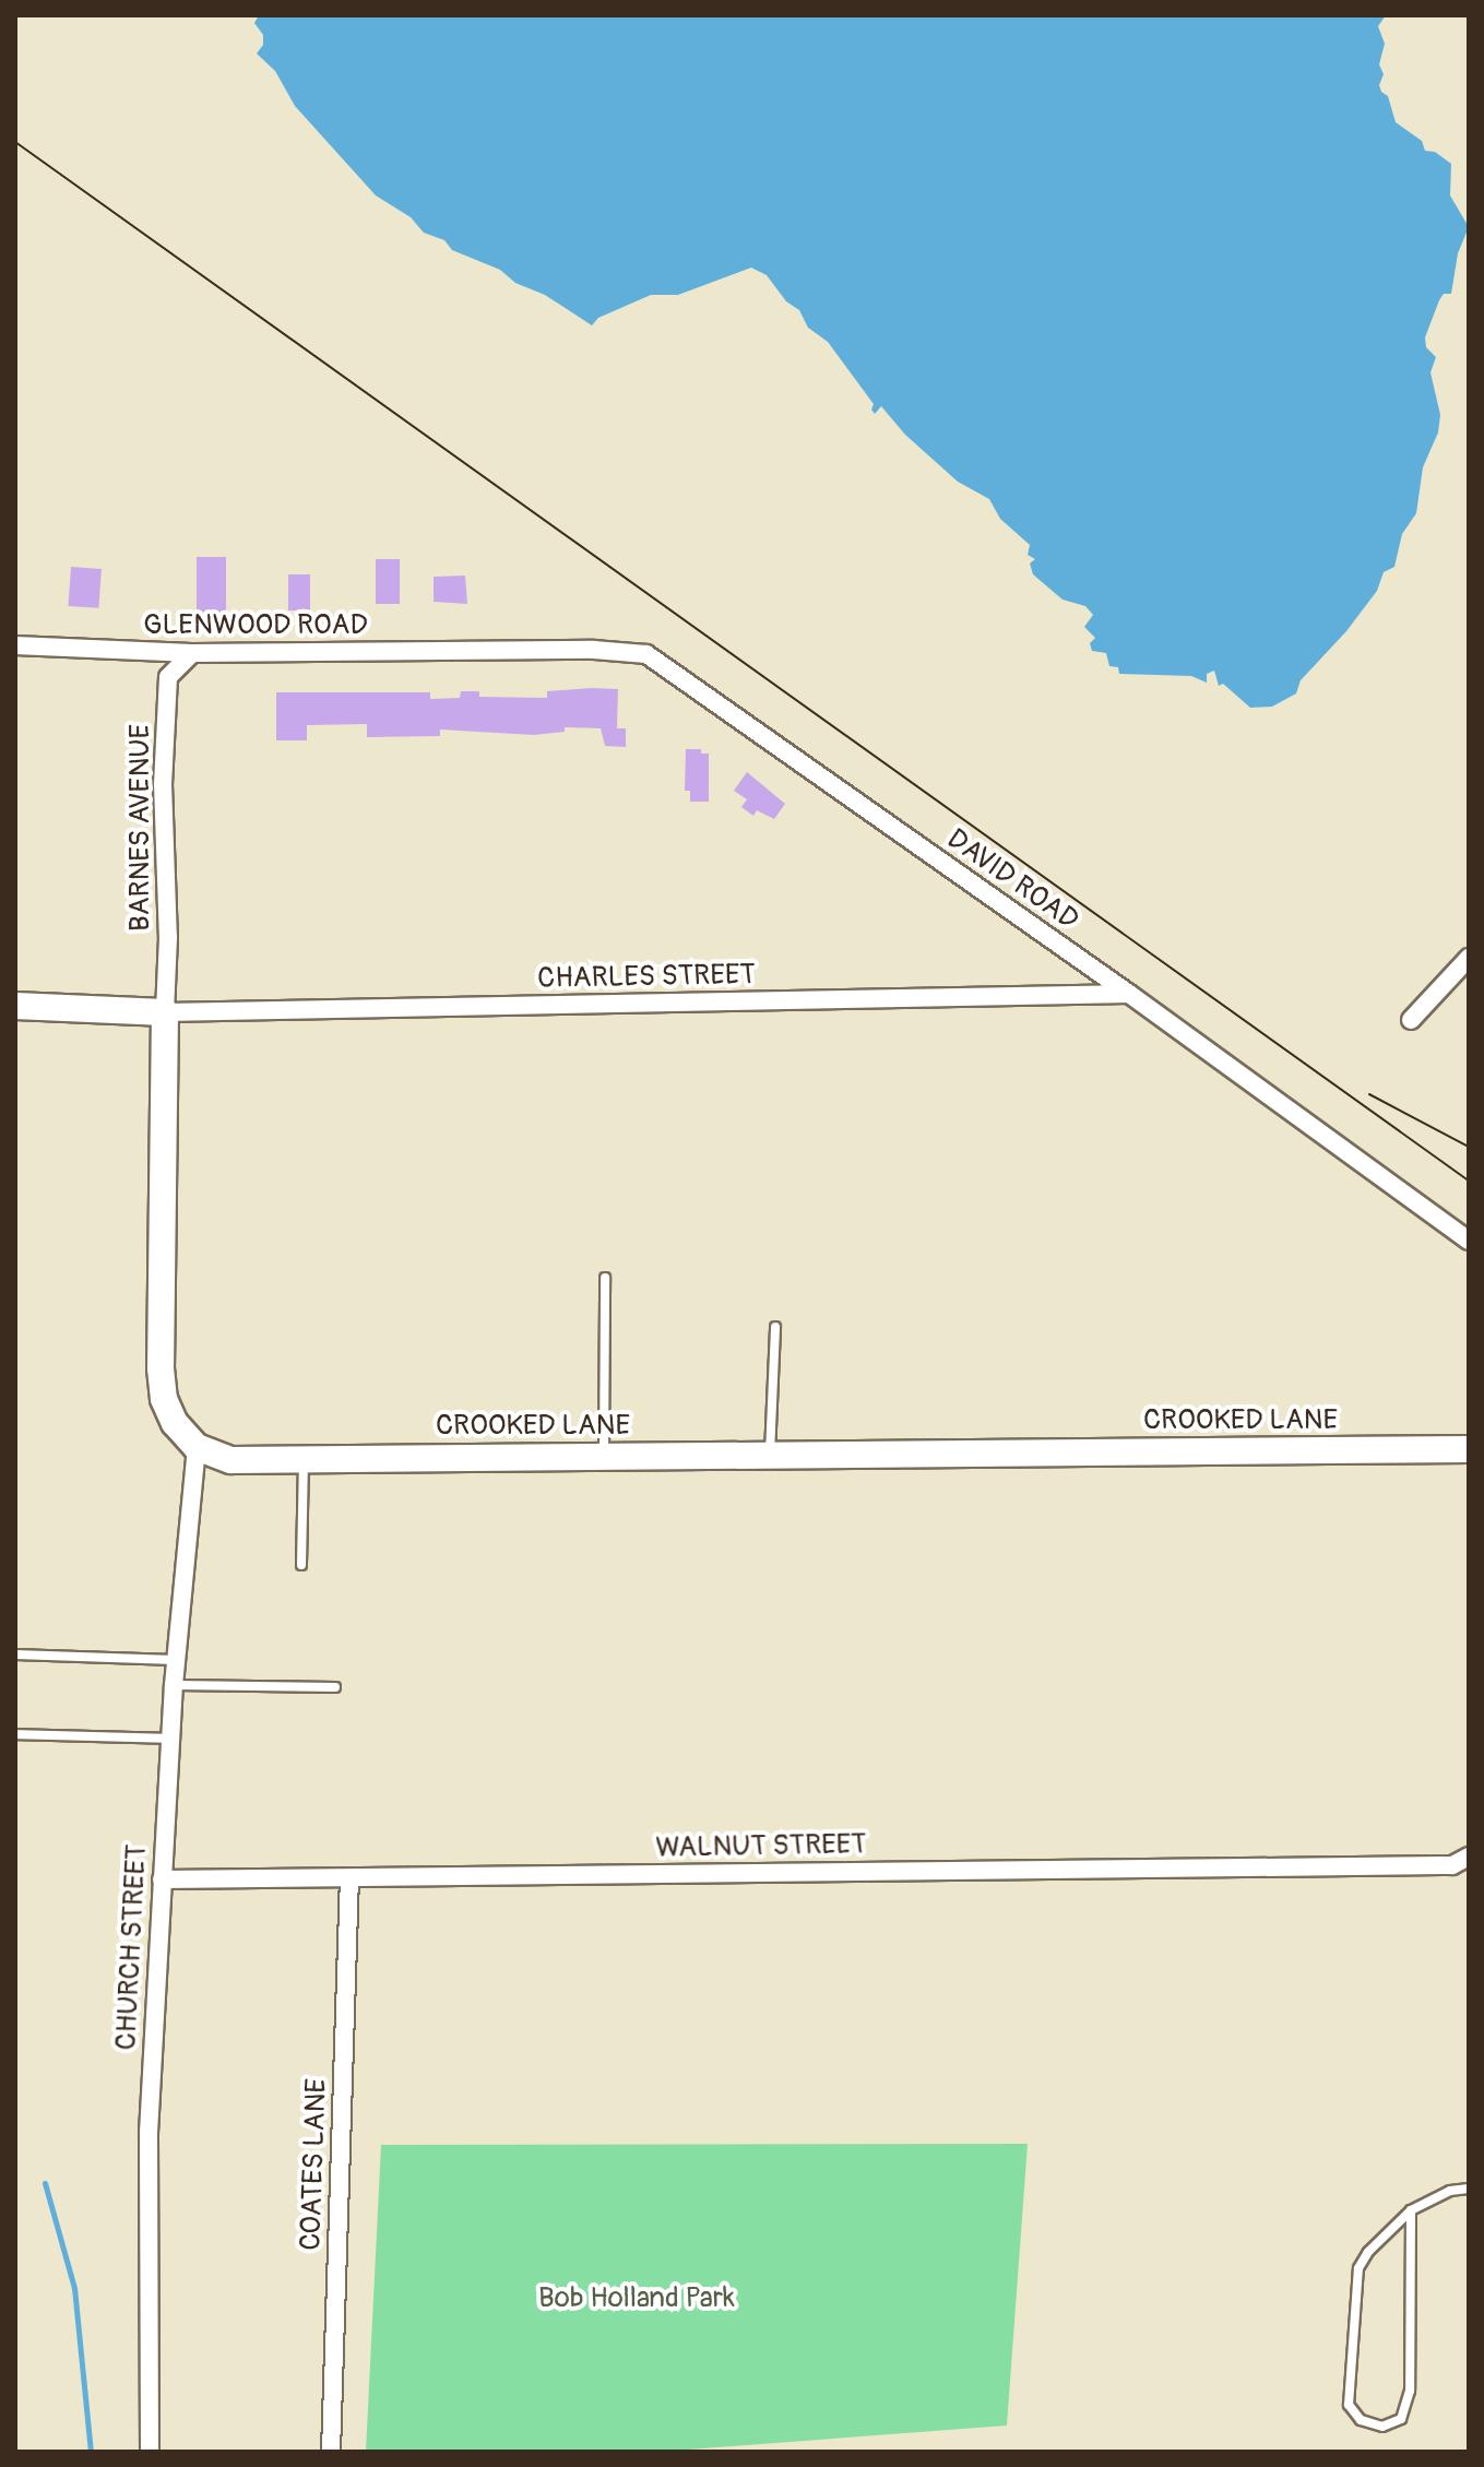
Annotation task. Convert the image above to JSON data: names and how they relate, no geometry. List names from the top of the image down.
{
  "streets": {
    "street": [
      "GLENWOOD ROAD",
      "BARNES AVENUE",
      "DAVID ROAD",
      "CHARLES STREET",
      "CROOKED LANE",
      "WALNUT STREET",
      "CHURCH STREET",
      "COATES LANE"
    ]
  },
  "crossings": [
    ["GLENWOOD ROAD", "BARNES AVENUE"],
    ["GLENWOOD ROAD", "DAVID ROAD"],
    ["BARNES AVENUE", "CHARLES STREET"],
    ["DAVID ROAD", "CHARLES STREET"],
    ["CROOKED LANE", "CHURCH STREET"],
    ["WALNUT STREET", "CHURCH STREET"],
    ["WALNUT STREET", "COATES LANE"]
  ],
  "parks": ["Bob Holland Park"]
}
